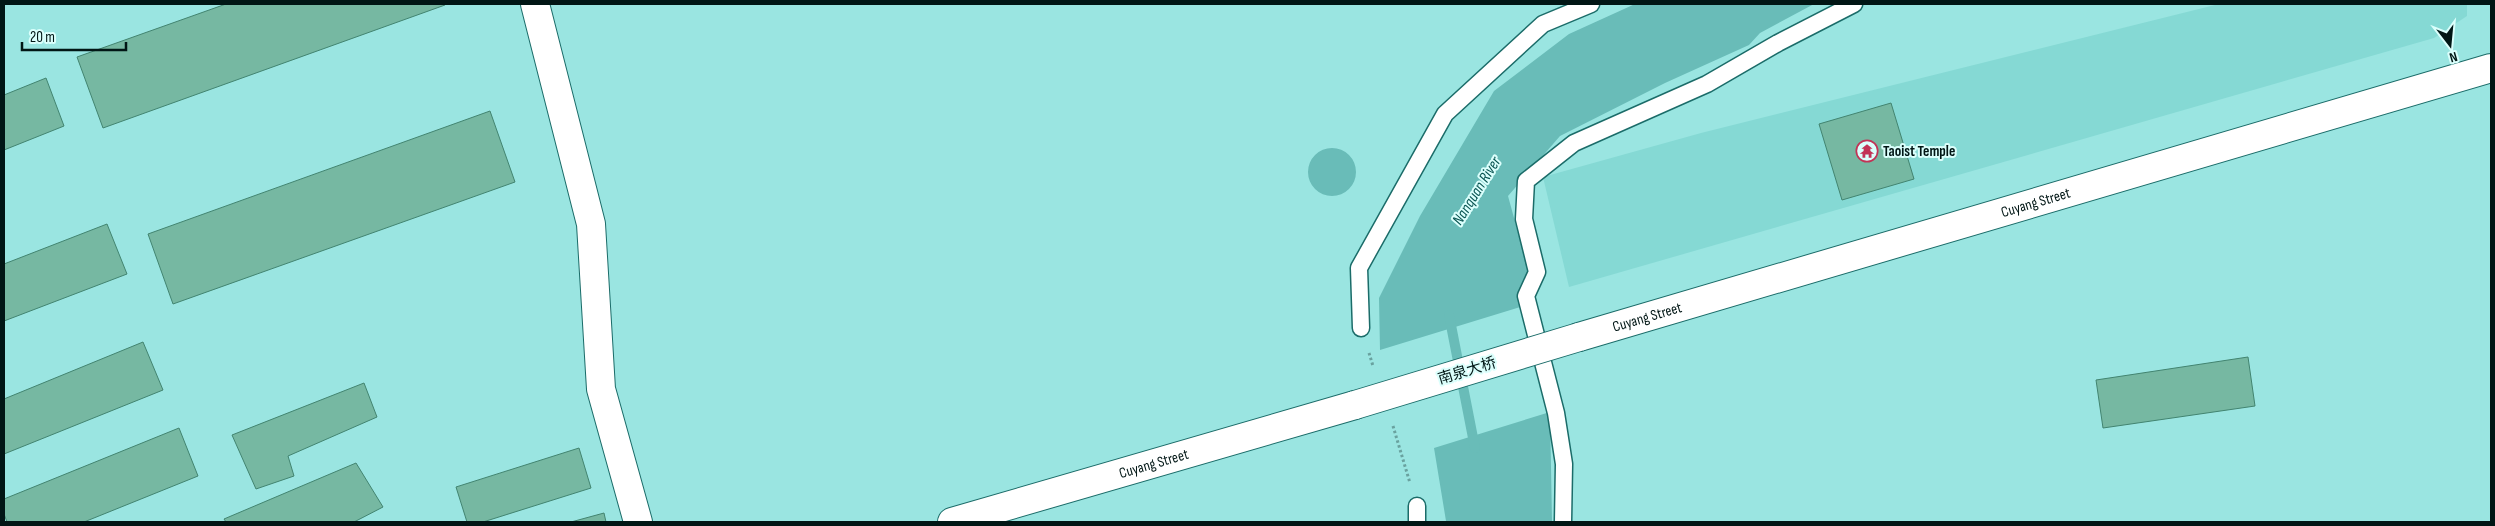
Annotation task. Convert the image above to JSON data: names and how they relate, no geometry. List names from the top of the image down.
{
  "streets": {
    "street": ["Cuyang Street", "南泉大桥"]
  },
  "crossings": [
    ["Cuyang Street", "南泉大桥"]
  ],
  "water": ["Nanquan River"],
  "places": {
    "temple": ["Taoist Temple"]
  },
  "scale_bar": "20 m",
  "north": "bottom"
}
